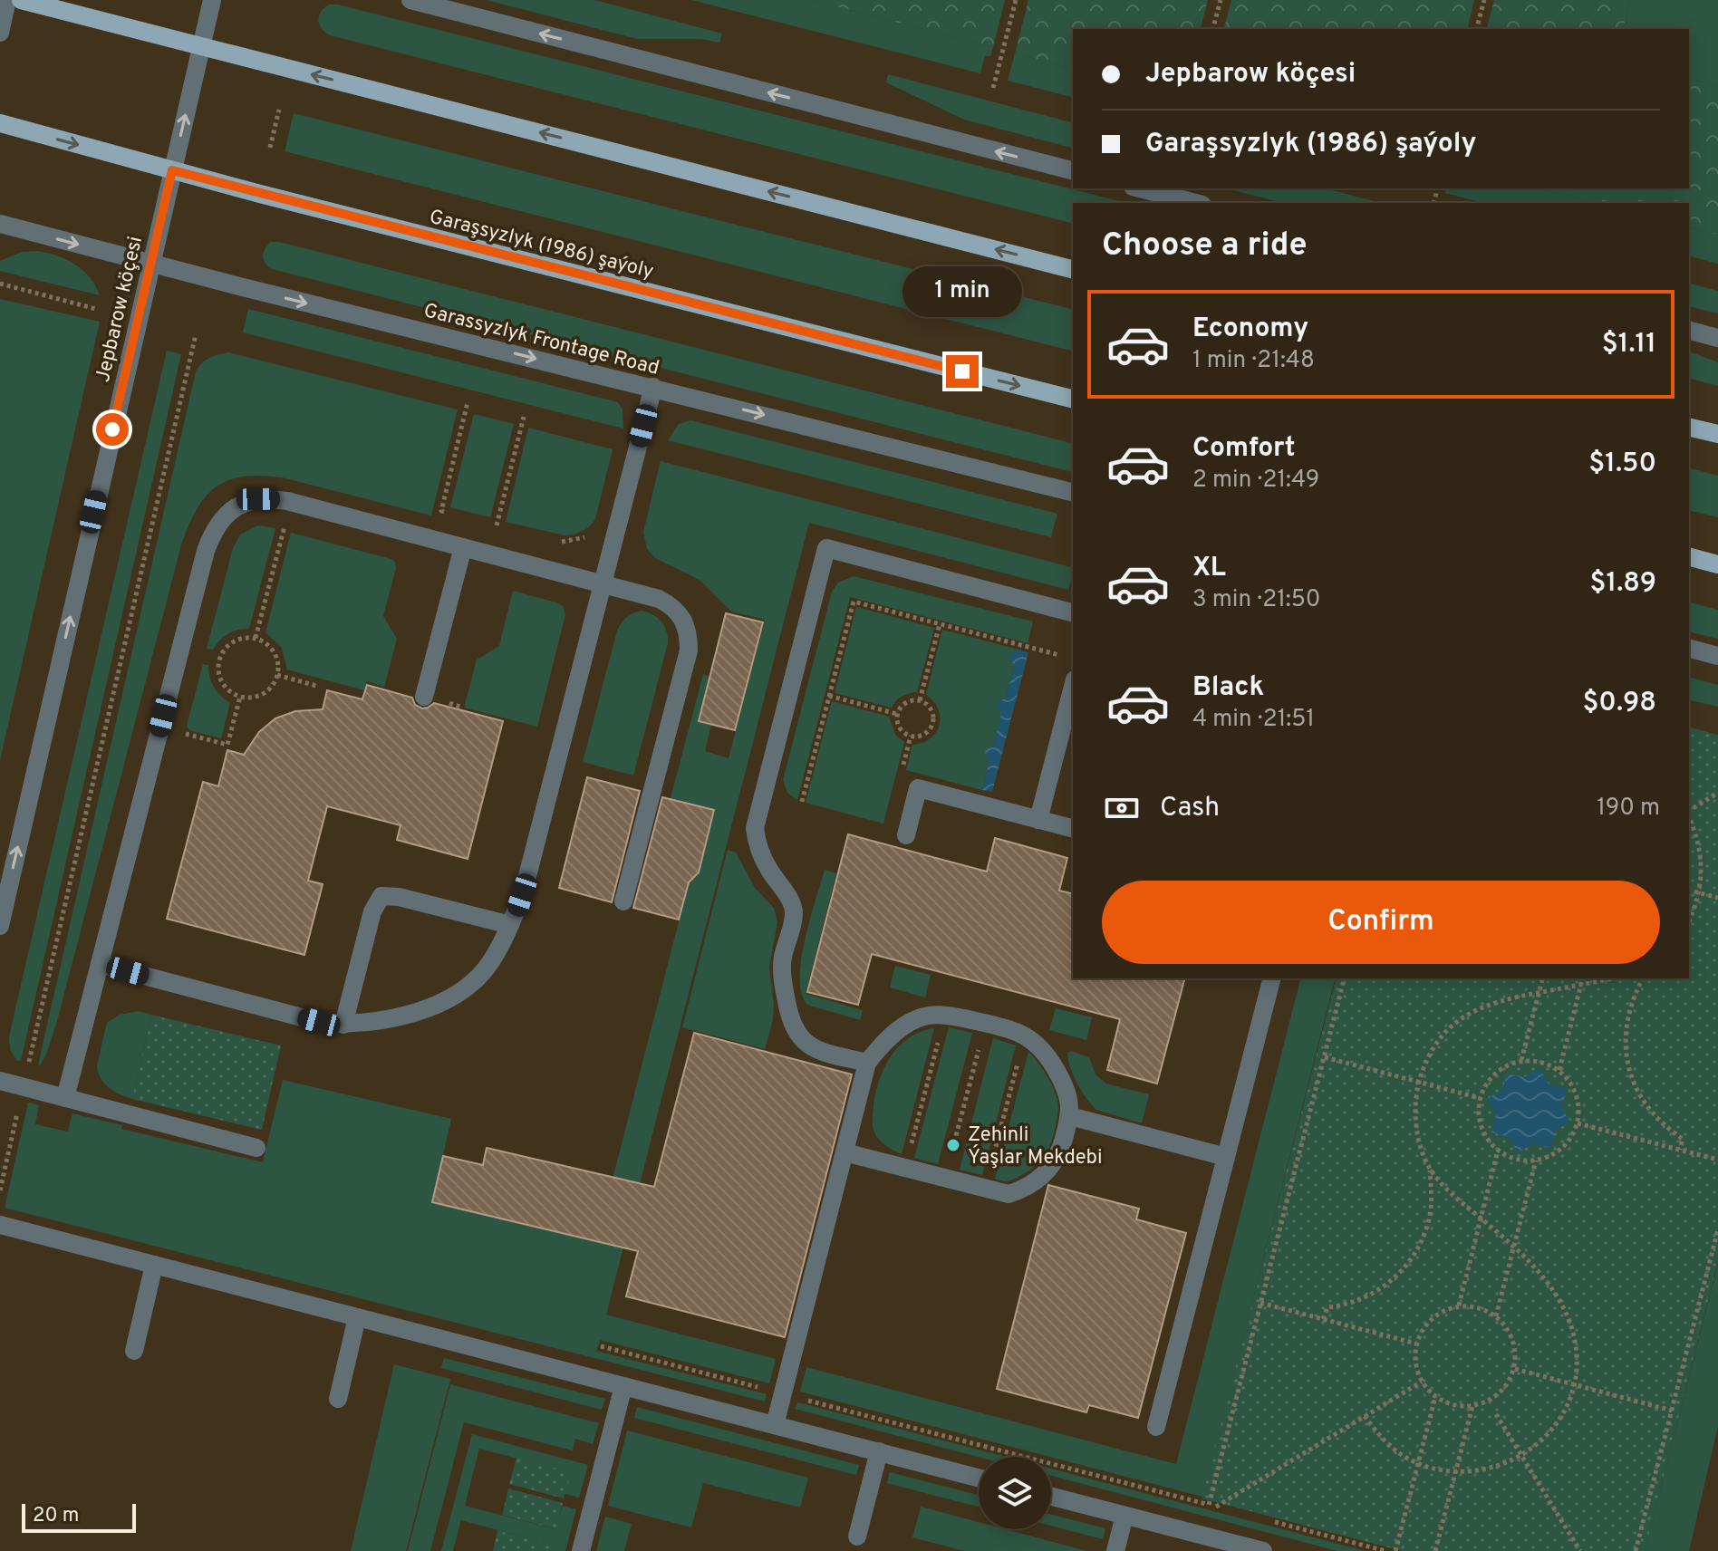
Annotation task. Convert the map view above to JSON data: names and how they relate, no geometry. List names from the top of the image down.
{
  "streets": {
    "main road": ["Garaşsyzlyk (1986) şaýoly"],
    "street": ["Jepbarow köçesi", "Garassyzlyk Frontage Road"]
  },
  "crossings": [
    ["Garaşsyzlyk (1986) şaýoly", "Jepbarow köçesi"],
    ["Jepbarow köçesi", "Garassyzlyk Frontage Road"]
  ],
  "one_way": ["Jepbarow köçesi", "Garassyzlyk Frontage Road"],
  "places": ["Zehinli Ýaşlar Mekdebi"],
  "scale_bar": "20 m",
  "page": {
    "banner": ["Jepbarow köçesi", "Garaşsyzlyk (1986) şaýoly"],
    "heading": "Choose a ride",
    "bubble": "1 min",
    "list": [
      {
        "name": "Economy",
        "note": "1 min · 21:48",
        "value": "$1.11"
      },
      {
        "name": "Comfort",
        "note": "2 min · 21:49",
        "value": "$1.50"
      },
      {
        "name": "XL",
        "note": "3 min · 21:50",
        "value": "$1.89"
      },
      {
        "name": "Black",
        "note": "4 min · 21:51",
        "value": "$0.98"
      }
    ],
    "pay": ["Cash", "190 m"],
    "buttons": "Confirm",
    "scale": "20 m"
  }
}
